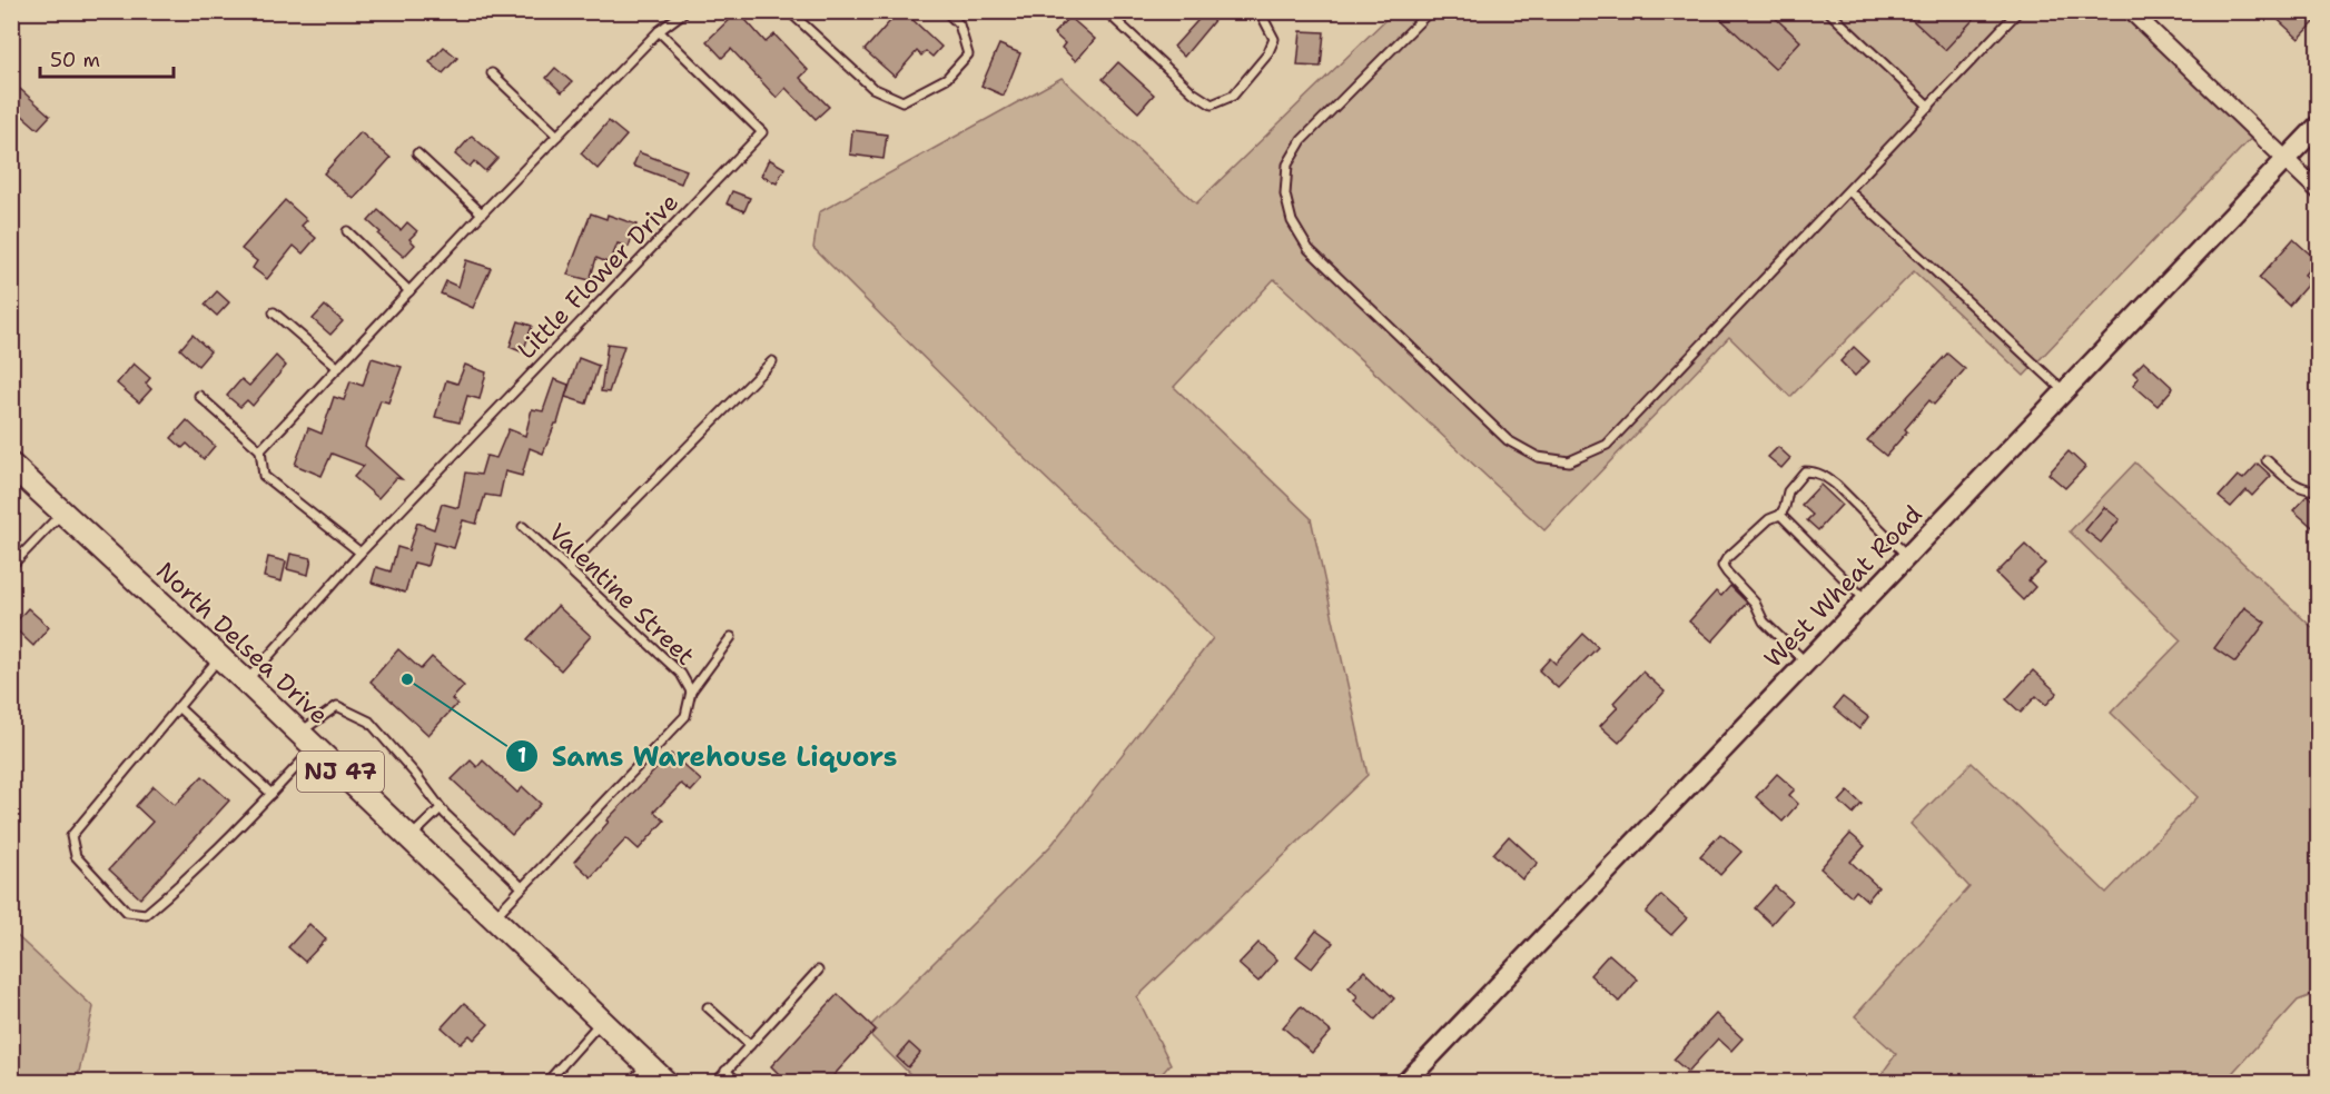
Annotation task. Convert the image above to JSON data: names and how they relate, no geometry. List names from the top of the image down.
{
  "streets": {
    "main road": ["North Delsea Drive", "NJ 47"],
    "street": ["West Wheat Road"],
    "lane": ["Little Flower Drive", "Valentine Street"]
  },
  "crossings": [
    ["Little Flower Drive", "North Delsea Drive"],
    ["Valentine Street", "North Delsea Drive"]
  ],
  "places": ["Sams Warehouse Liquors"],
  "scale_bar": "50 m"
}
